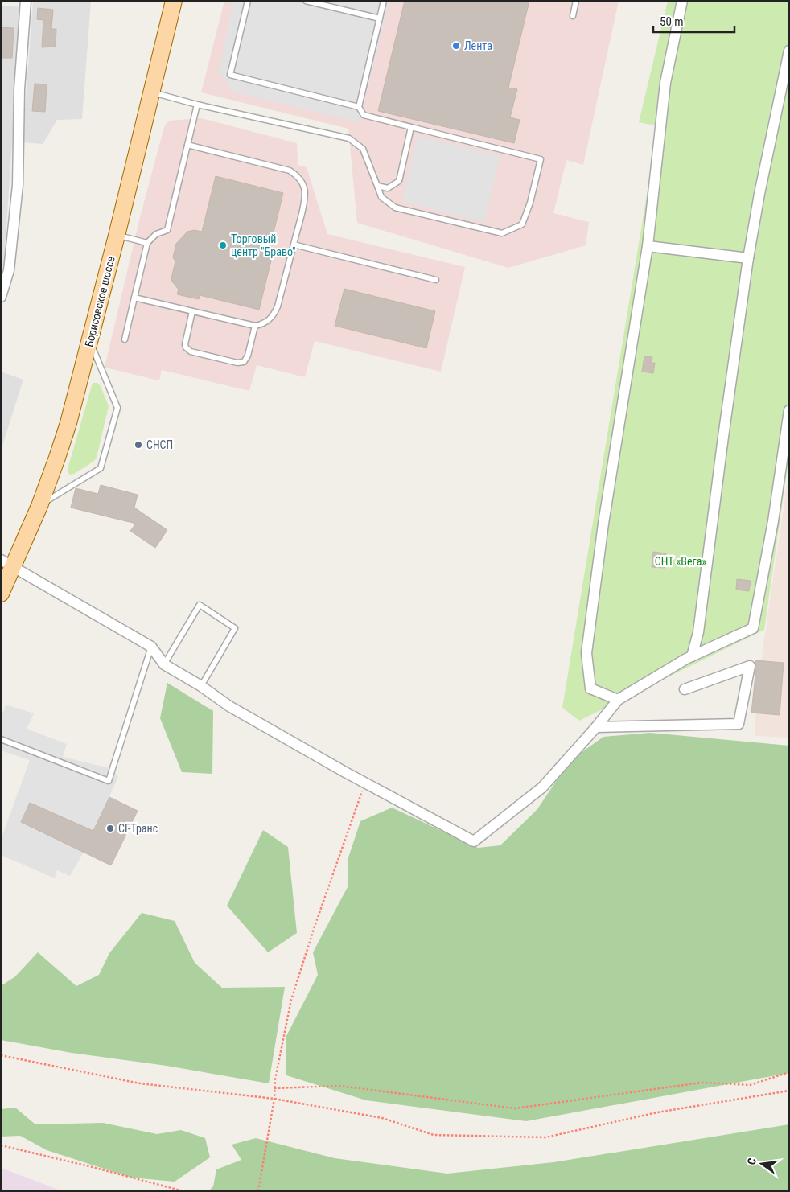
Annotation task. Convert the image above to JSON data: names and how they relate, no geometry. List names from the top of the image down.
{
  "streets": {
    "main road": ["Борисовское шоссе"]
  },
  "parks": ["СНТ «Вега»"],
  "places": [
    "Лента",
    "Торговый центр \"Браво\"",
    "СНСП",
    "СГ-Транс"
  ],
  "scale_bar": "50 m",
  "north": "left"
}
